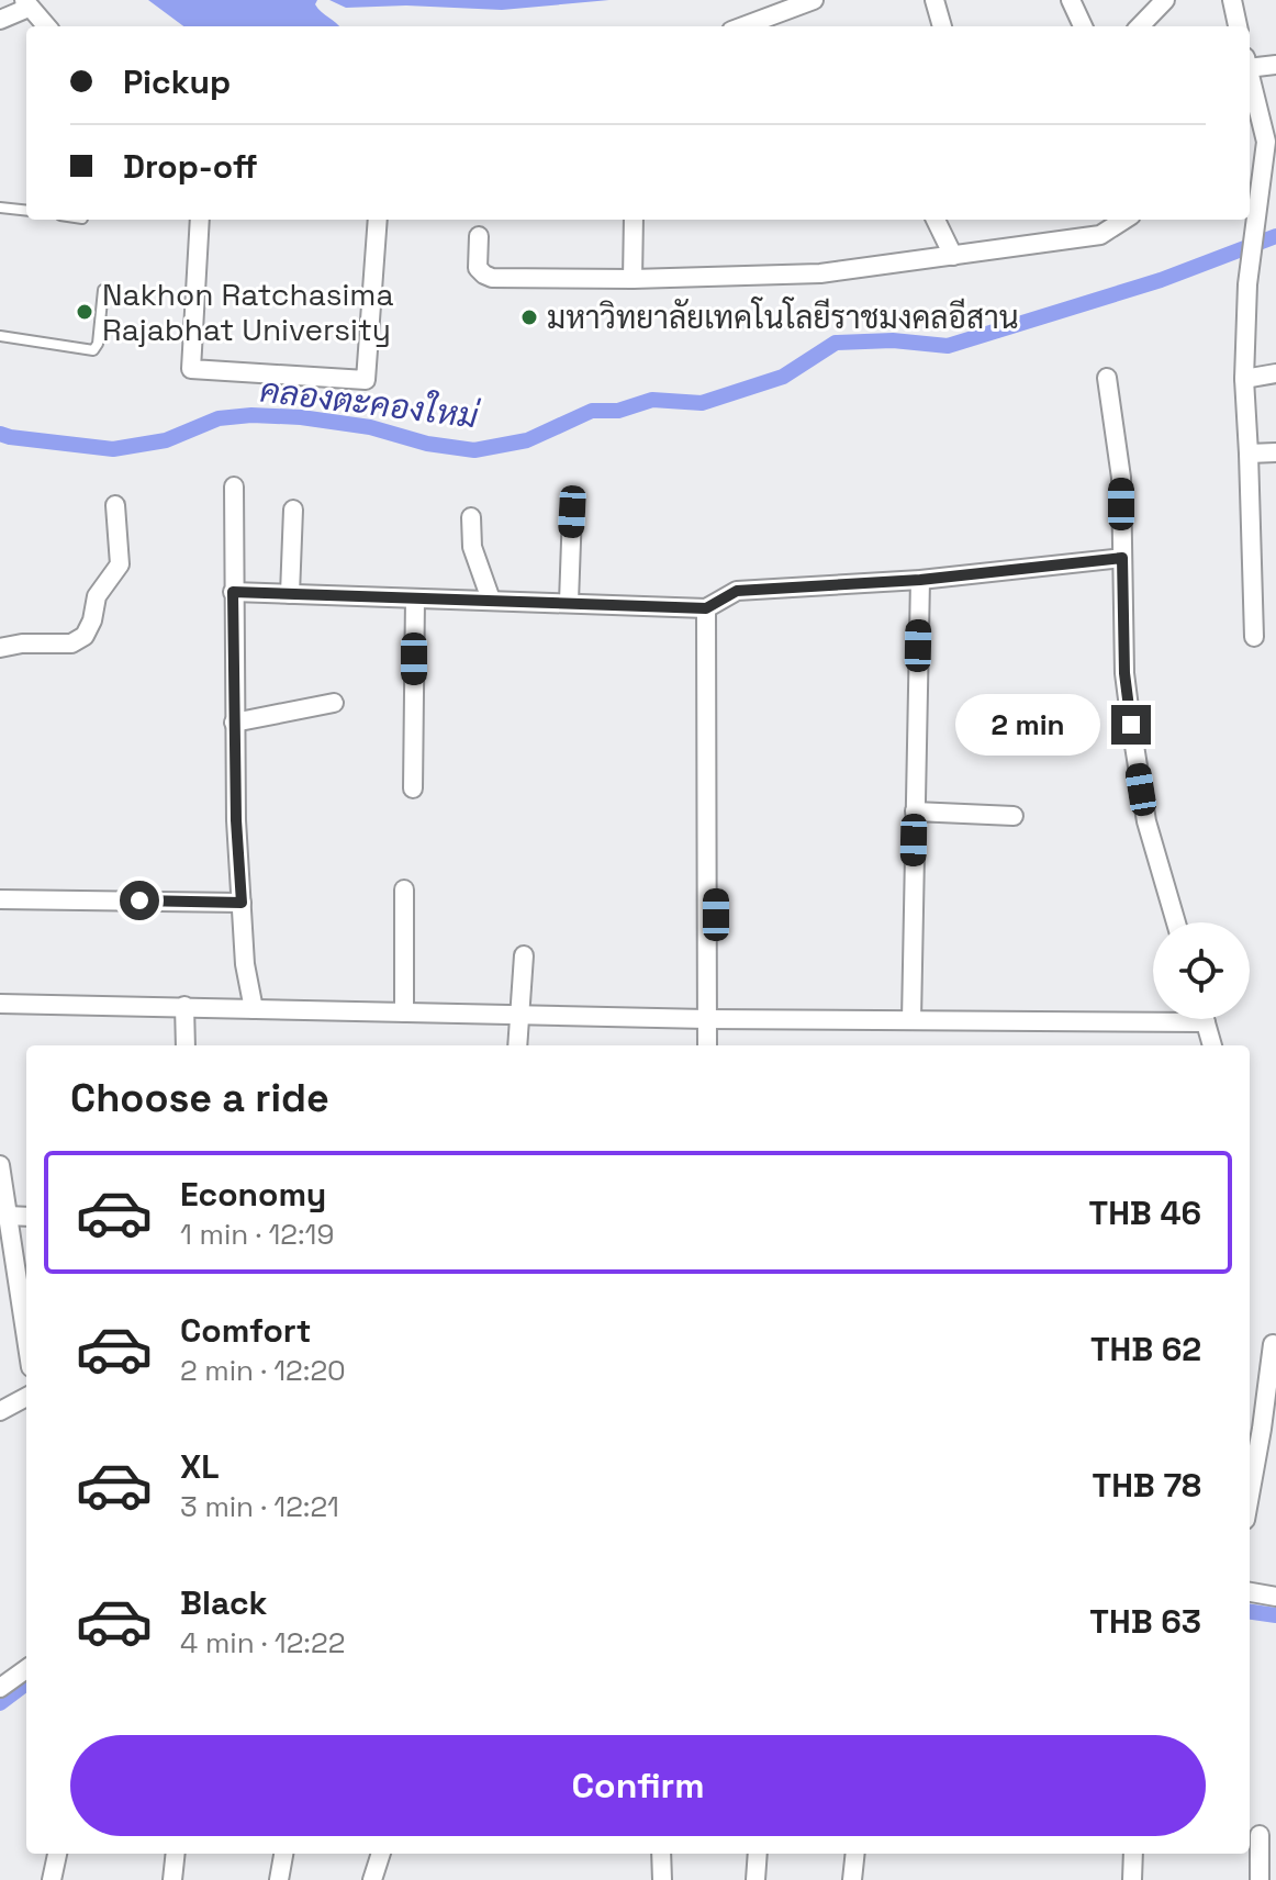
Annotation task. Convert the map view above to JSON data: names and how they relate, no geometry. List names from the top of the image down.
{
  "water": ["คลองตะคองใหม่"],
  "places": ["Nakhon Ratchasima Rajabhat University", "มหาวิทยาลัยเทคโนโลยีราชมงคลอีสาน"],
  "page": {
    "banner": ["Pickup", "Drop-off"],
    "bubble": "2 min",
    "heading": "Choose a ride",
    "list": [
      {
        "name": "Economy",
        "note": "1 min · 12:19",
        "value": "THB 46"
      },
      {
        "name": "Comfort",
        "note": "2 min · 12:20",
        "value": "THB 62"
      },
      {
        "name": "XL",
        "note": "3 min · 12:21",
        "value": "THB 78"
      },
      {
        "name": "Black",
        "note": "4 min · 12:22",
        "value": "THB 63"
      }
    ],
    "buttons": "Confirm"
  }
}
